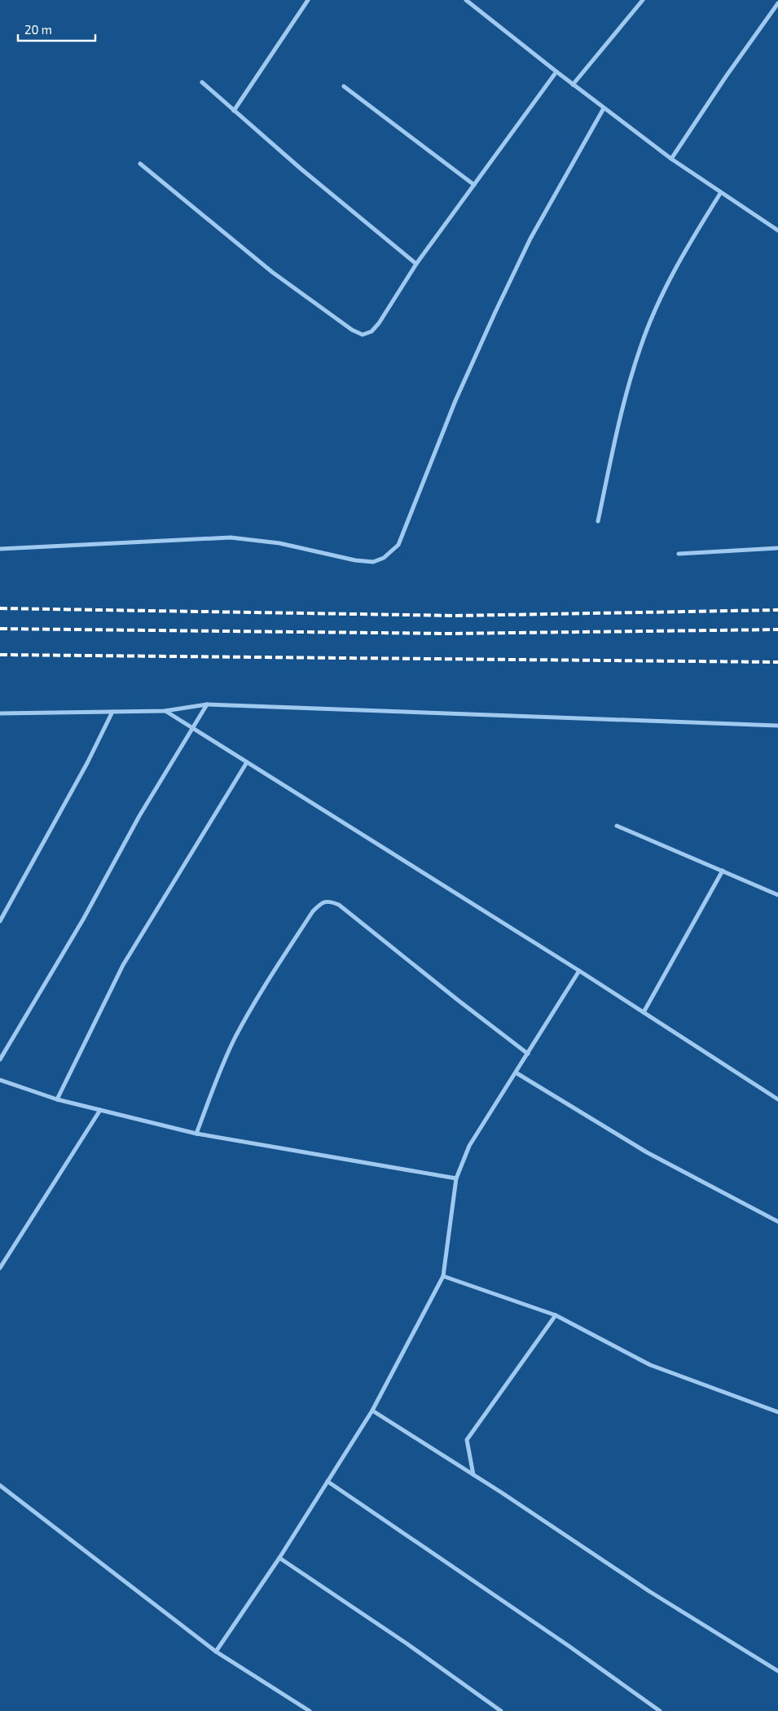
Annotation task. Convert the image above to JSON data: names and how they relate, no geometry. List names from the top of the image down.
{
  "scale_bar": "20 m"
}
